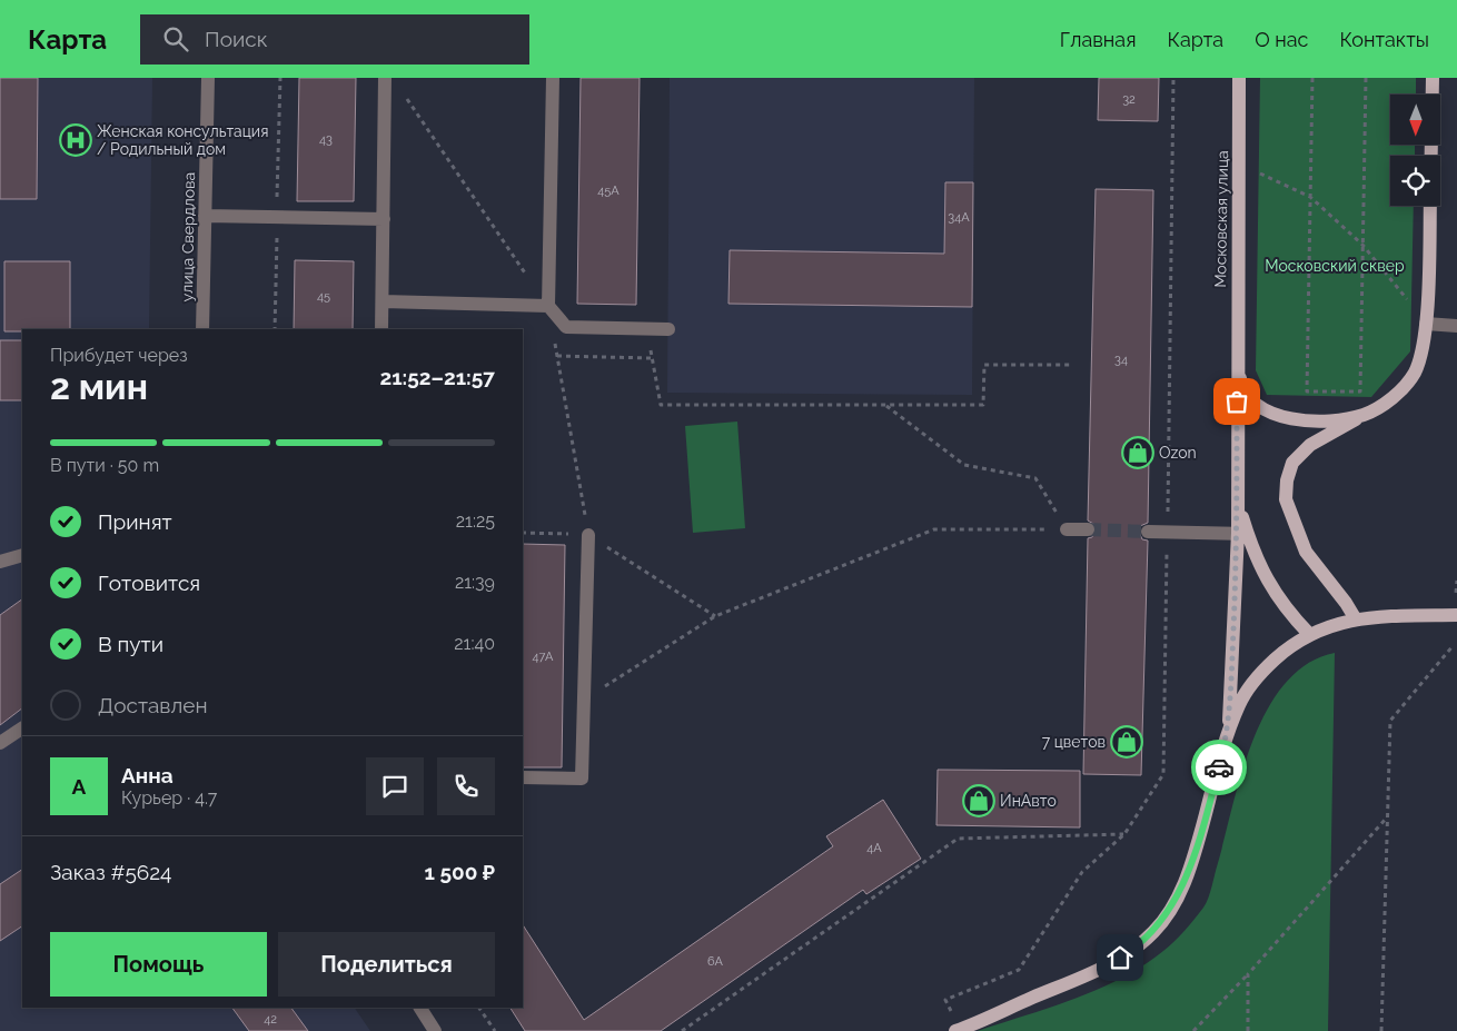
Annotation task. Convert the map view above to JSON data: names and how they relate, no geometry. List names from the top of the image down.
{
  "streets": {
    "main road": ["Московская улица"],
    "street": ["улица Свердлова"]
  },
  "parks": ["Московский сквер"],
  "places": {
    "hospital": ["Женская консультация / Родильный дом"],
    "shop": ["Ozon", "7 цветов", "ИнАвто"]
  },
  "house_numbers": [
    "32",
    "43",
    "45А",
    "34А",
    "45",
    "34",
    "47А",
    "4А",
    "6А",
    "42"
  ],
  "north": "bottom",
  "page": {
    "header": "Карта",
    "search": "Поиск",
    "nav": [
      "Главная",
      "Карта",
      "О нас",
      "Контакты"
    ],
    "heading": ["2 мин", "Прибудет через", "21:52–21:57"],
    "panel": [
      "Анна",
      "Курьер · 4.7",
      "Заказ #5624",
      "1 500 ₽"
    ],
    "bar": "В пути · 50 m",
    "list": [
      ["Принят", "21:25"],
      ["Готовится", "21:39"],
      ["В пути", "21:40"],
      "Доставлен"
    ],
    "round": "А",
    "buttons": ["Помощь", "Поделиться"]
  }
}
